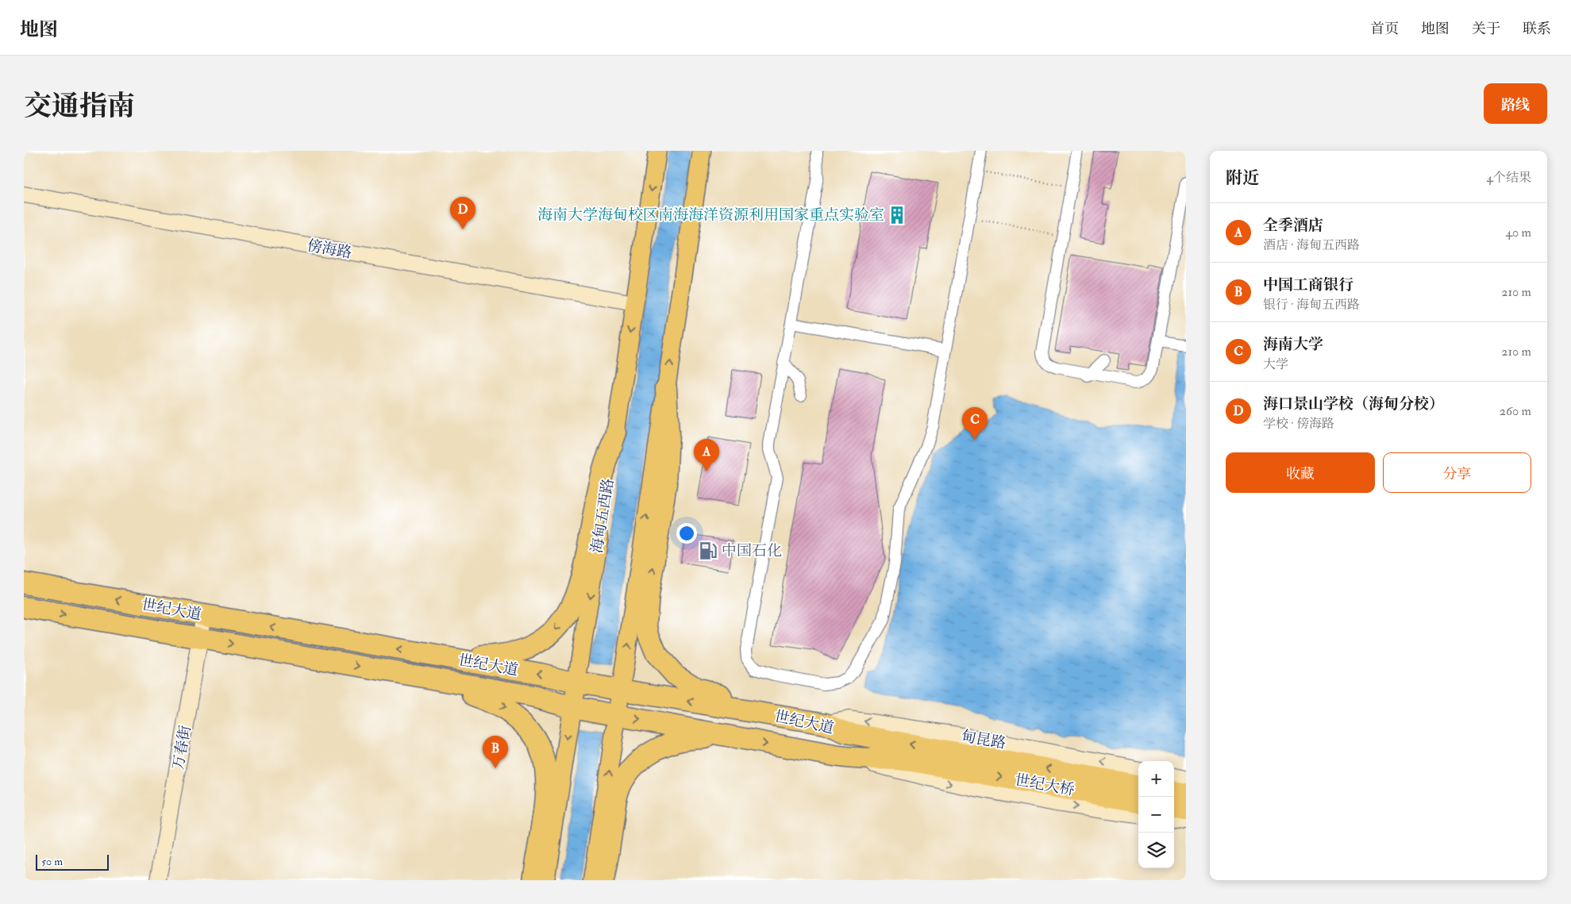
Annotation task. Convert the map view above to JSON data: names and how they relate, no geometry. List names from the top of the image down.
{
  "streets": {
    "highway": ["世纪大道", "世纪大桥"],
    "main road": ["海甸五西路"],
    "street": ["傍海路", "甸昆路", "万春街"]
  },
  "crossings": [
    ["傍海路", "海甸五西路"],
    ["海甸五西路", "世纪大道"],
    ["世纪大道", "甸昆路"],
    ["世纪大道", "万春街"],
    ["世纪大道", "世纪大桥"]
  ],
  "places": {
    "building": ["海南大学海甸校区南海海洋资源利用国家重点实验室"],
    "fuel station": ["中国石化"]
  },
  "scale_bar": "50 m",
  "page": {
    "header": "地图",
    "nav": [
      "首页",
      "地图",
      "关于",
      "联系"
    ],
    "title": "交通指南",
    "buttons": [
      "路线",
      ["收藏", "分享"]
    ],
    "heading": ["附近", "4个结果"],
    "pins": [
      "D",
      "C",
      "A",
      "B"
    ],
    "list": [
      {
        "mark": "A",
        "name": "全季酒店",
        "note": "酒店 · 海甸五西路",
        "value": "40 m"
      },
      {
        "mark": "B",
        "name": "中国工商银行",
        "note": "银行 · 海甸五西路",
        "value": "210 m"
      },
      {
        "mark": "C",
        "name": "海南大学",
        "note": "大学",
        "value": "210 m"
      },
      {
        "mark": "D",
        "name": "海口景山学校（海甸分校）",
        "note": "学校 · 傍海路",
        "value": "260 m"
      }
    ],
    "map_buttons": ["+", "−"],
    "scale": "50 m"
  }
}
